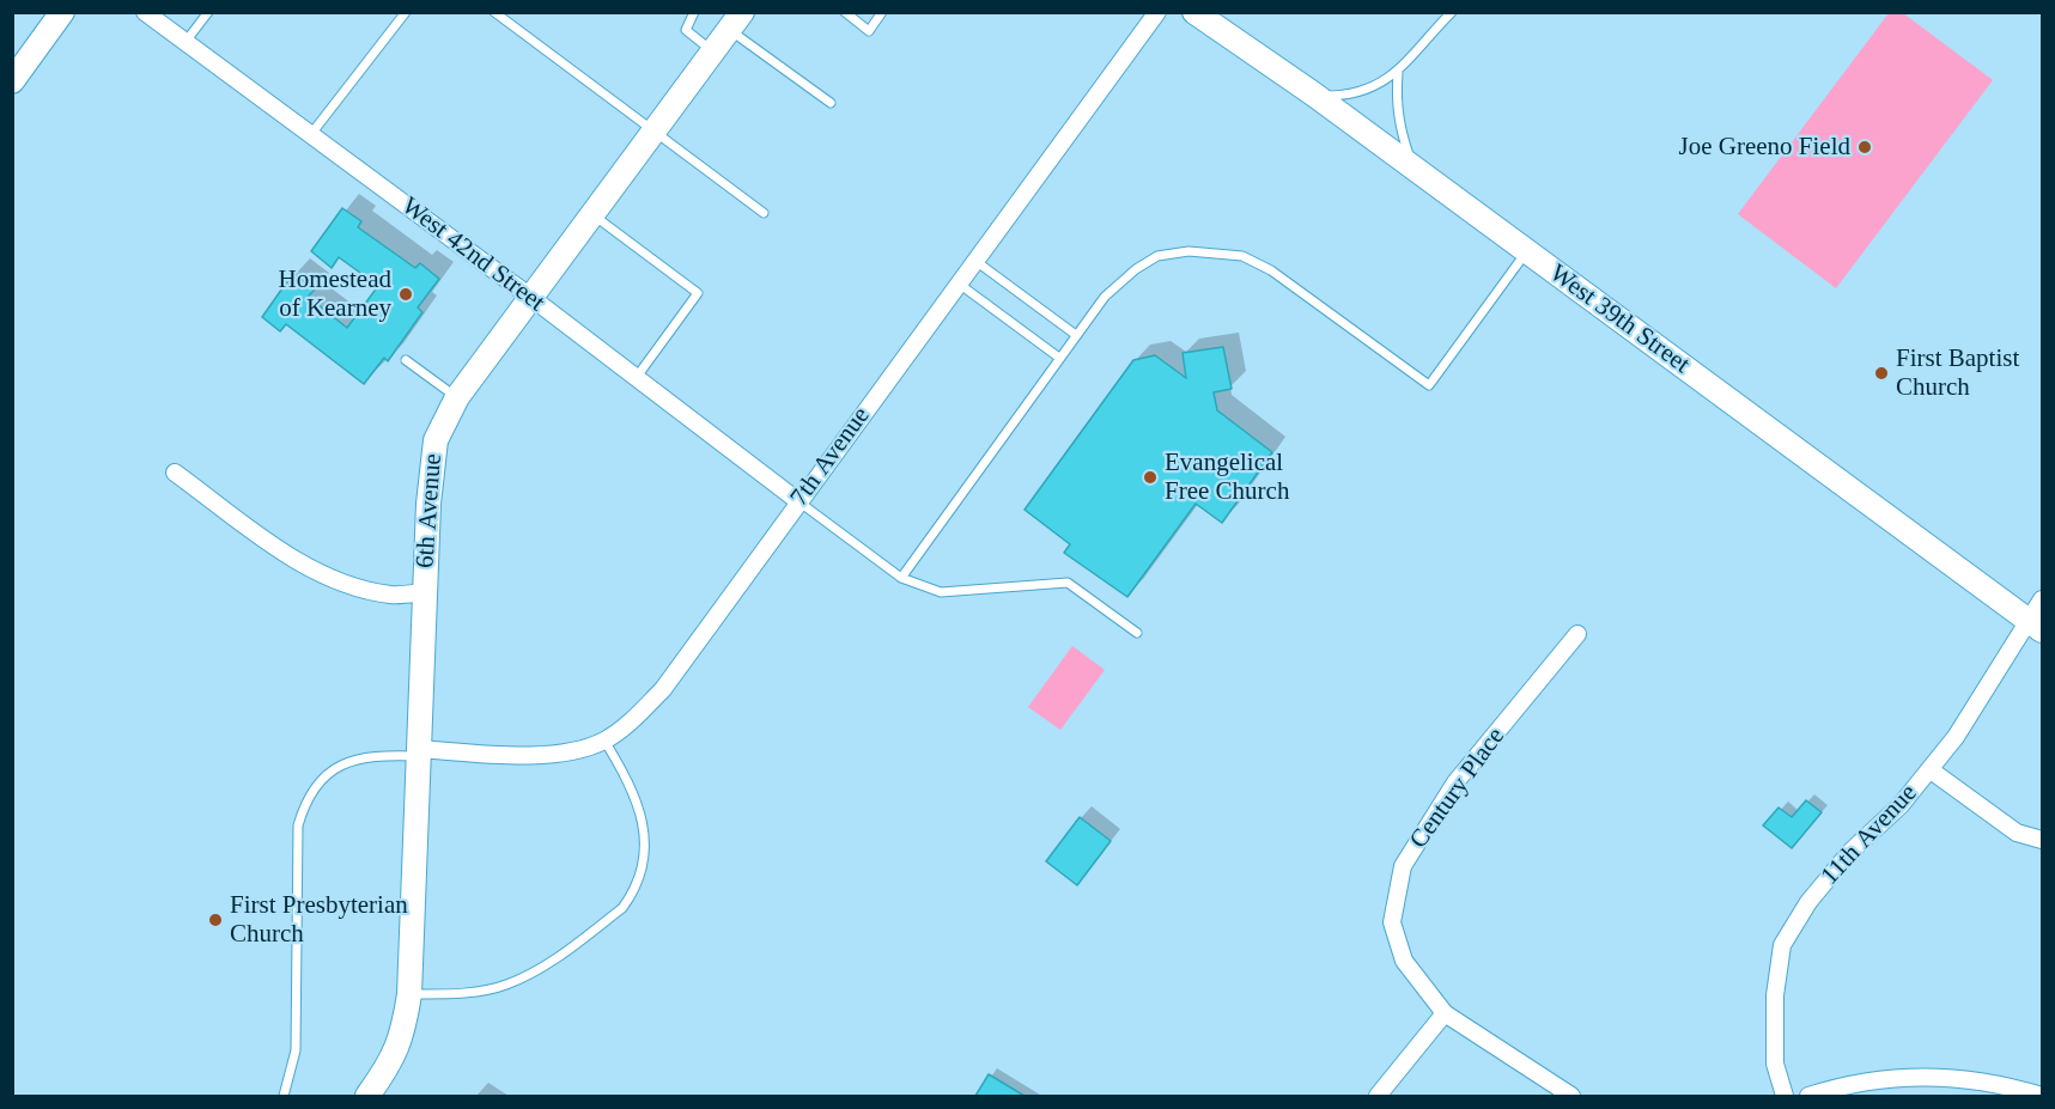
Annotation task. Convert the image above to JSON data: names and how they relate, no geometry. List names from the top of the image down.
{
  "streets": {
    "street": [
      "West 42nd Street",
      "West 39th Street",
      "7th Avenue",
      "6th Avenue",
      "Century Place",
      "11th Avenue"
    ]
  },
  "crossings": [
    ["West 42nd Street", "7th Avenue"],
    ["West 42nd Street", "6th Avenue"],
    ["West 39th Street", "11th Avenue"],
    ["7th Avenue", "6th Avenue"]
  ],
  "places": [
    "Joe Greeno Field",
    "Homestead of Kearney",
    "First Baptist Church",
    "Evangelical Free Church",
    "First Presbyterian Church"
  ]
}
